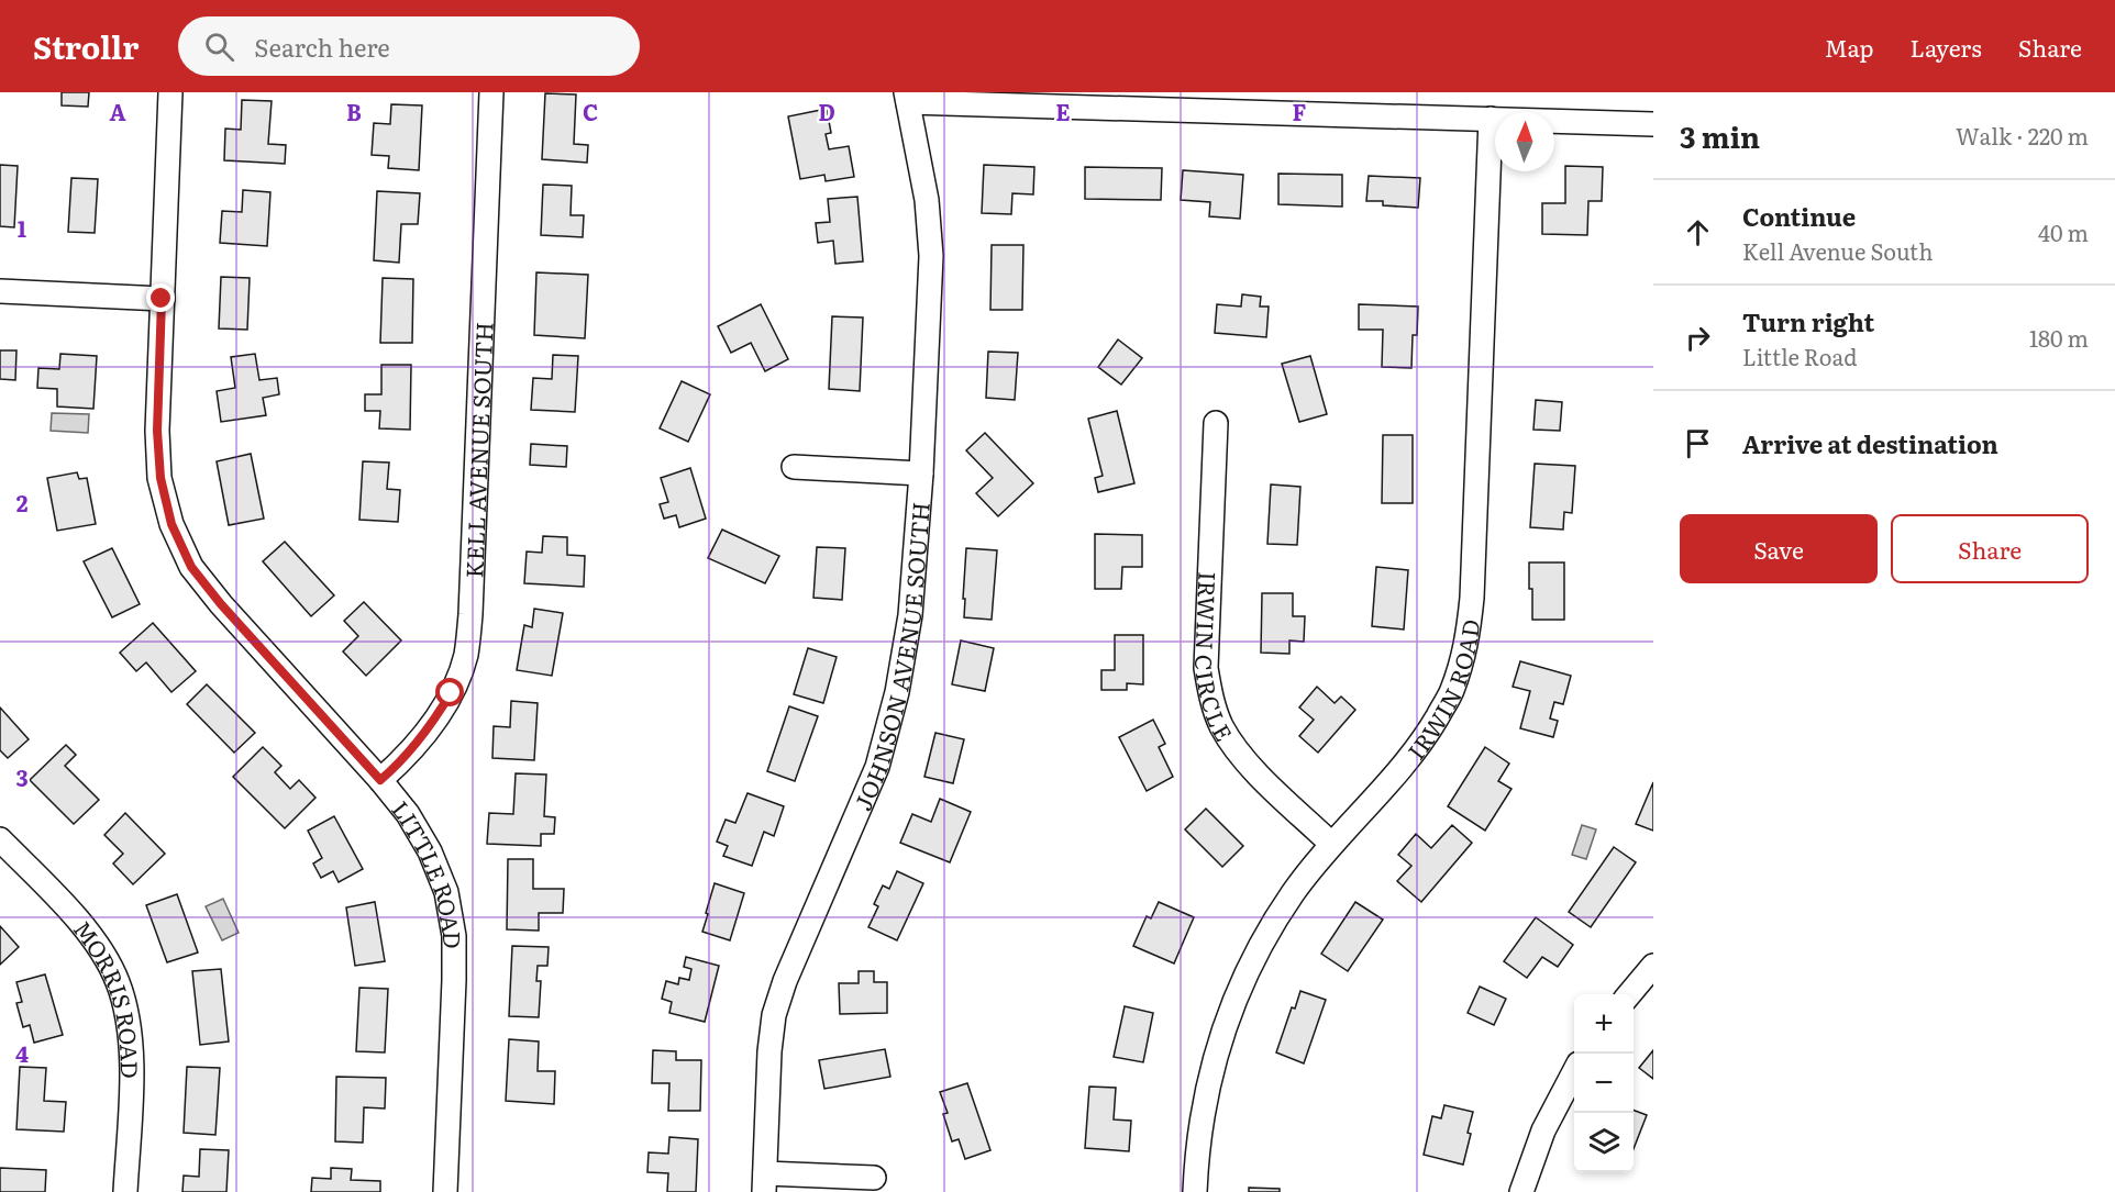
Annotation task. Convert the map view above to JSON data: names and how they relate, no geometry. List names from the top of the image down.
{
  "streets": {
    "street": [
      "KELL AVENUE SOUTH",
      "IRWIN CIRCLE",
      "JOHNSON AVENUE SOUTH",
      "IRWIN ROAD",
      "LITTLE ROAD",
      "MORRIS ROAD"
    ]
  },
  "crossings": [
    ["KELL AVENUE SOUTH", "LITTLE ROAD"],
    ["IRWIN CIRCLE", "IRWIN ROAD"]
  ],
  "north": "top",
  "page": {
    "header": "Strollr",
    "search": "Search here",
    "nav": ["Map", "Layers", "Share"],
    "heading": ["3 min", "Walk · 220 m"],
    "list": [
      ["Continue", "Kell Avenue South", "40 m"],
      ["Turn right", "Little Road", "180 m"],
      "Arrive at destination"
    ],
    "buttons": ["Save", "Share"],
    "map_buttons": ["+", "−"]
  },
  "grid": {
    "columns": [
      "A",
      "B",
      "C",
      "D",
      "E",
      "F"
    ],
    "rows": [
      "1",
      "2",
      "3",
      "4"
    ]
  }
}
